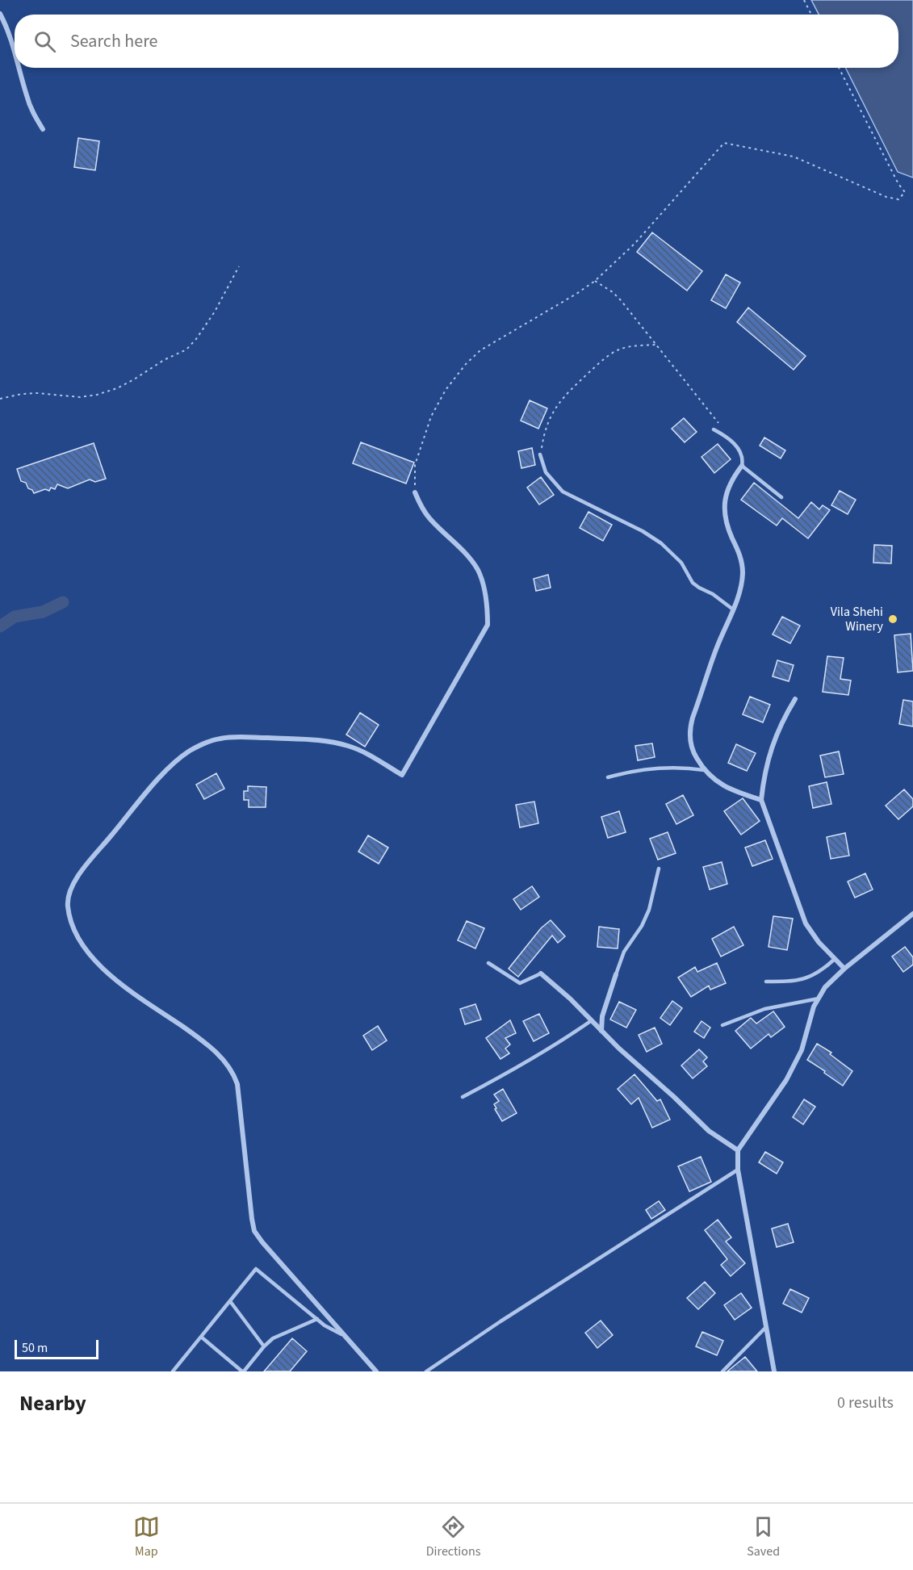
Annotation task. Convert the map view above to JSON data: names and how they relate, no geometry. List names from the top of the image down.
{
  "places": ["Vila Shehi Winery"],
  "scale_bar": "50 m",
  "page": {
    "search": "Search here",
    "scale": "50 m",
    "heading": ["Nearby", "0 results"],
    "nav": ["Map", "Directions", "Saved"]
  }
}
